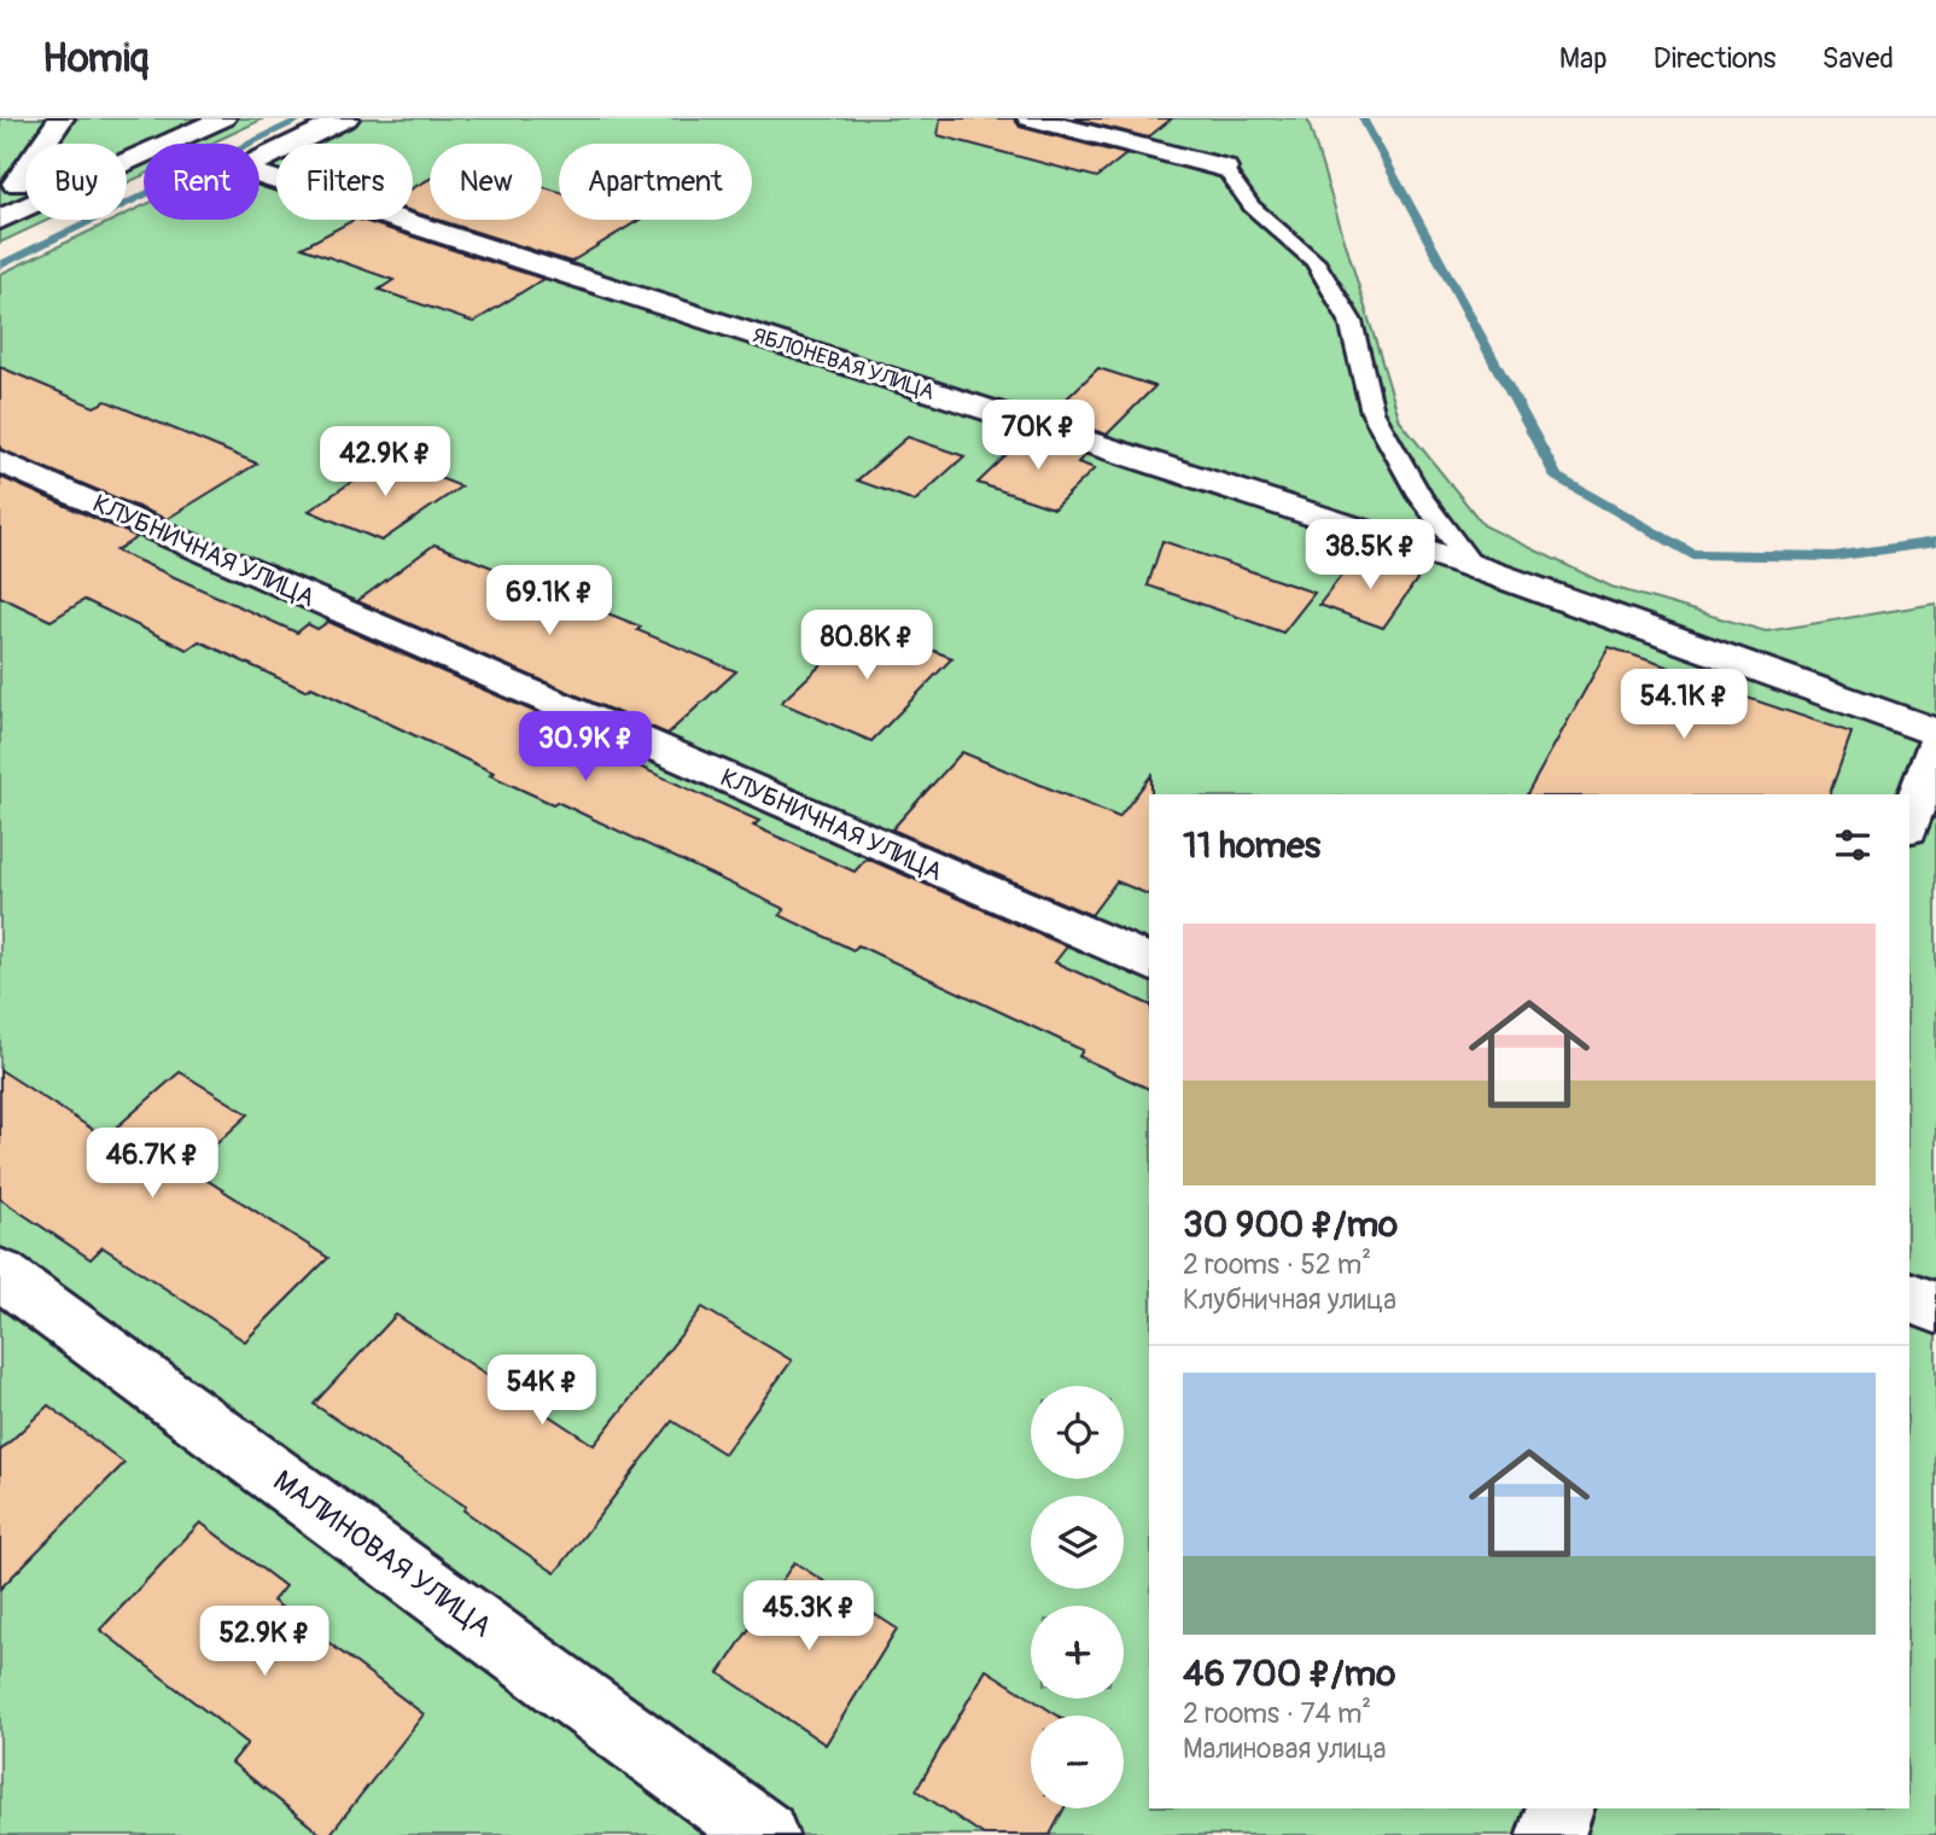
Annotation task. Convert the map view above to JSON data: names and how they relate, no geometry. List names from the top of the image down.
{
  "streets": {
    "street": ["ЯБЛОНЕВАЯ УЛИЦА", "КЛУБНИЧНАЯ УЛИЦА", "МАЛИНОВАЯ УЛИЦА"]
  },
  "page": {
    "header": "Homiq",
    "nav": ["Map", "Directions", "Saved"],
    "chip": [
      "Buy",
      "Rent",
      "Filters",
      "New",
      "Apartment"
    ],
    "price": [
      "70K ₽",
      "42.9K ₽",
      "38.5K ₽",
      "69.1K ₽",
      "80.8K ₽",
      "54.1K ₽",
      "30.9K ₽",
      "46.7K ₽",
      "54K ₽",
      "45.3K ₽",
      "52.9K ₽"
    ],
    "heading": "11 homes",
    "list": [
      {
        "name": "30 900 ₽/mo",
        "note": "2 rooms · 52 m² · Клубничная улица"
      },
      {
        "name": "46 700 ₽/mo",
        "note": "2 rooms · 74 m² · Малиновая улица"
      }
    ],
    "map_buttons": ["+", "−"]
  }
}
